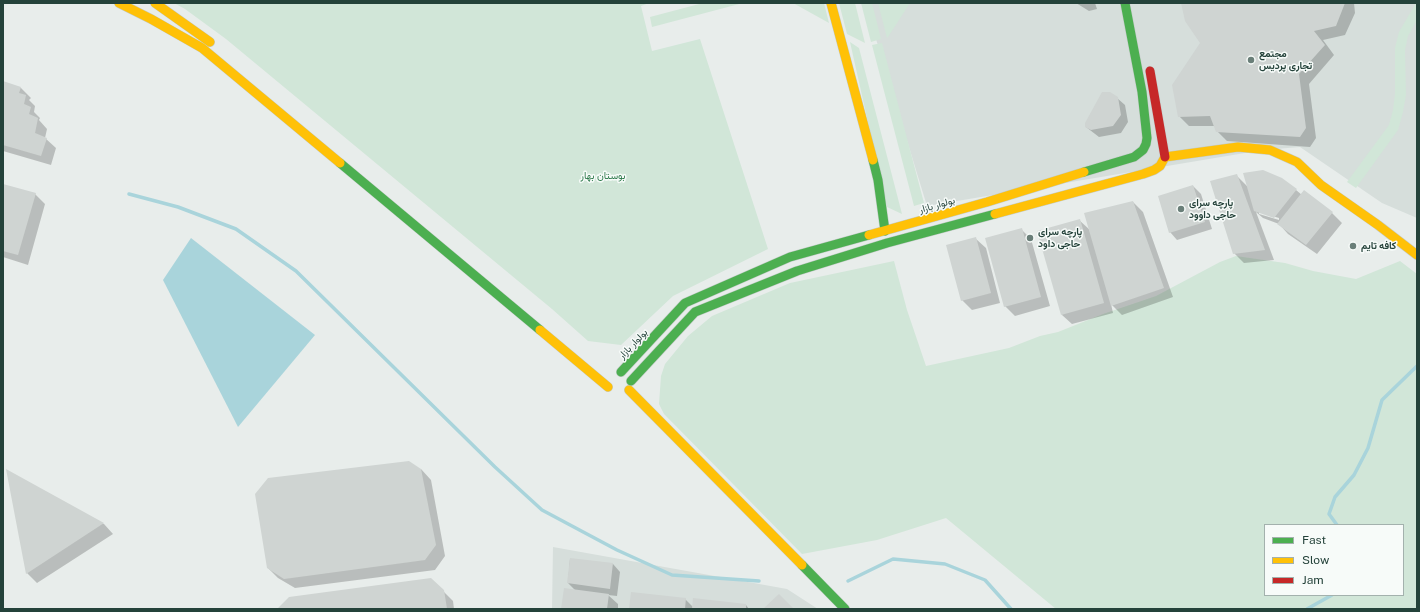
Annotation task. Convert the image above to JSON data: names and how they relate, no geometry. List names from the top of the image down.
{
  "streets": {
    "street": ["بولوار بازار"]
  },
  "parks": ["بوستان بهار"],
  "places": [
    "مجتمع تجاری پردیس",
    "پارچه سرای حاجی داوود",
    "پارچه سرای حاجی داود",
    "كافه تايم"
  ],
  "legend": ["Fast", "Slow", "Jam"]
}
